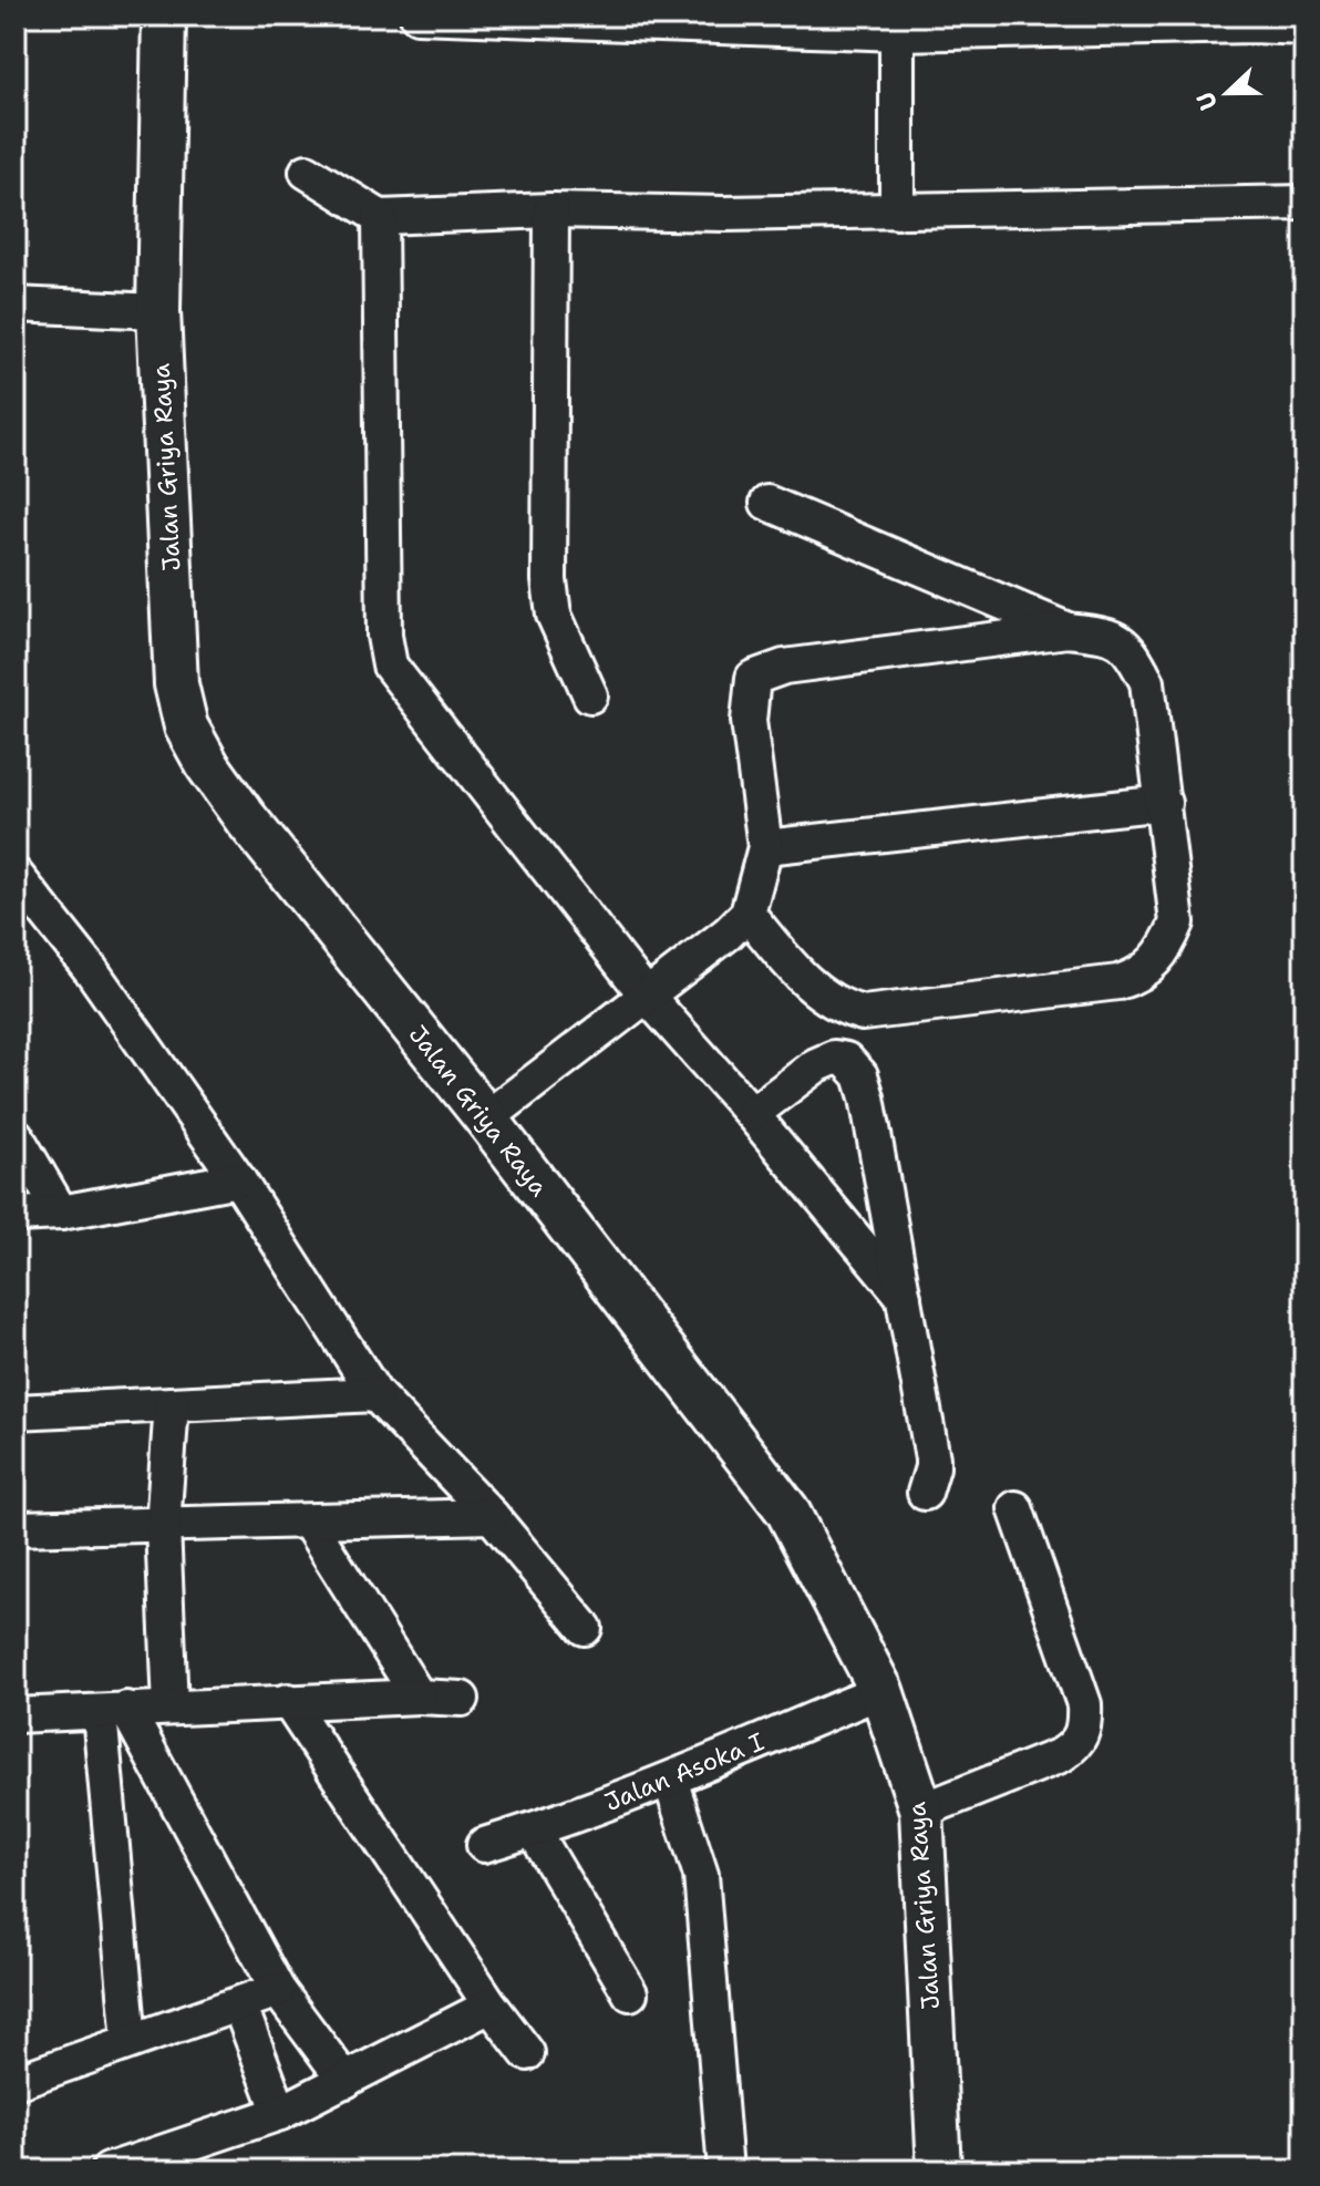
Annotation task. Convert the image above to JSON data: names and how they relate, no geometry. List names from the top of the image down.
{
  "streets": {
    "street": ["Jalan Griya Raya", "Jalan Asoka I"]
  },
  "crossings": [
    ["Jalan Griya Raya", "Jalan Asoka I"]
  ],
  "north": "left"
}
